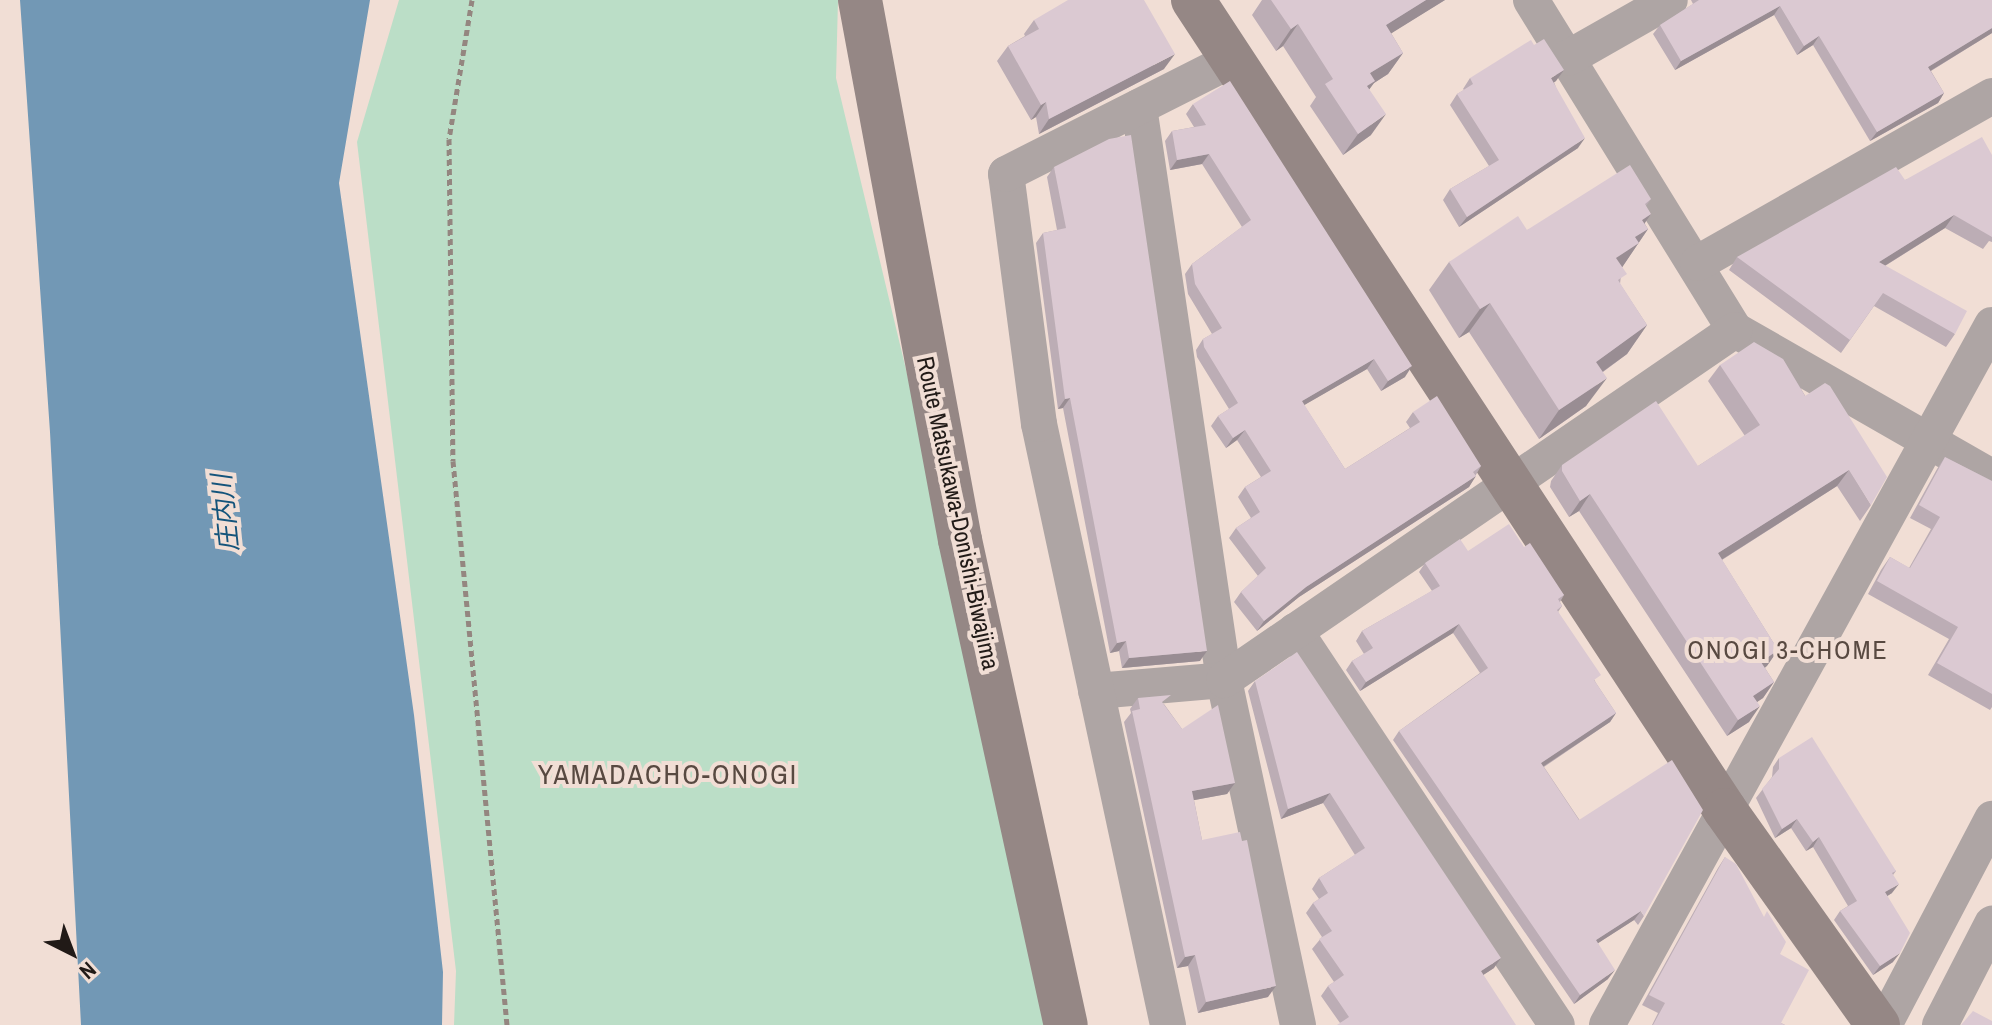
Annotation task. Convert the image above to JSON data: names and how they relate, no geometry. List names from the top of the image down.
{
  "streets": {
    "street": ["Route Matsukawa-Donishi-Biwajima"]
  },
  "districts": ["ONOGI 3-CHOME", "YAMADACHO-ONOGI"],
  "water": ["庄内川"],
  "north": "bottom right"
}
